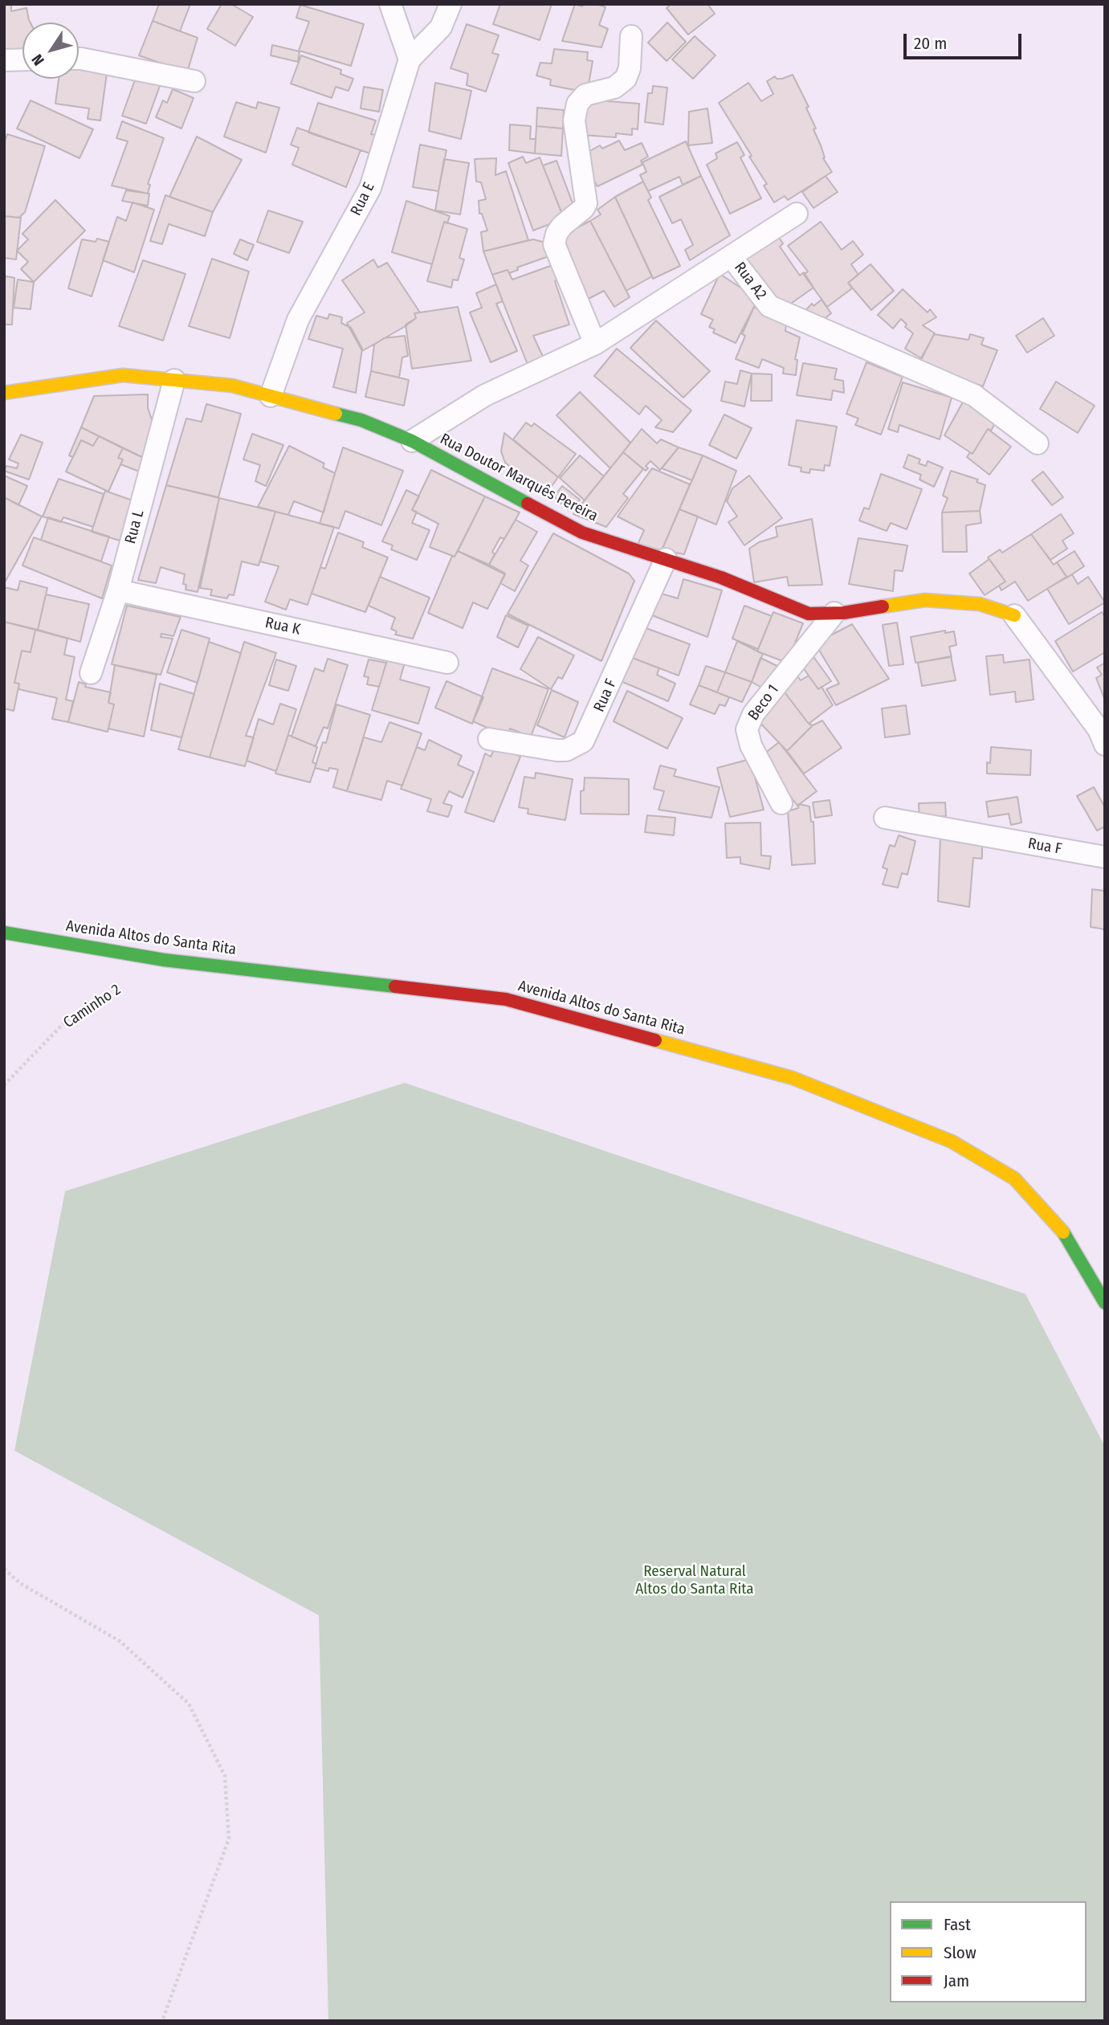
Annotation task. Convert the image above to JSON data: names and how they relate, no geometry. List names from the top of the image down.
{
  "streets": {
    "street": ["Rua Doutor Marquês Pereira", "Avenida Altos do Santa Rita"],
    "lane": [
      "Rua E",
      "Rua A2",
      "Rua L",
      "Rua K",
      "Rua F",
      "Beco 1"
    ],
    "path": ["Caminho 2"]
  },
  "crossings": [
    ["Rua E", "Rua Doutor Marquês Pereira"],
    ["Rua A2", "Rua Doutor Marquês Pereira"],
    ["Rua Doutor Marquês Pereira", "Rua L"],
    ["Rua Doutor Marquês Pereira", "Rua F"],
    ["Rua Doutor Marquês Pereira", "Beco 1"],
    ["Rua L", "Rua K"]
  ],
  "parks": ["Reserval Natural Altos do Santa Rita"],
  "legend": ["Fast", "Slow", "Jam"],
  "scale_bar": "20 m",
  "north": "bottom left"
}
